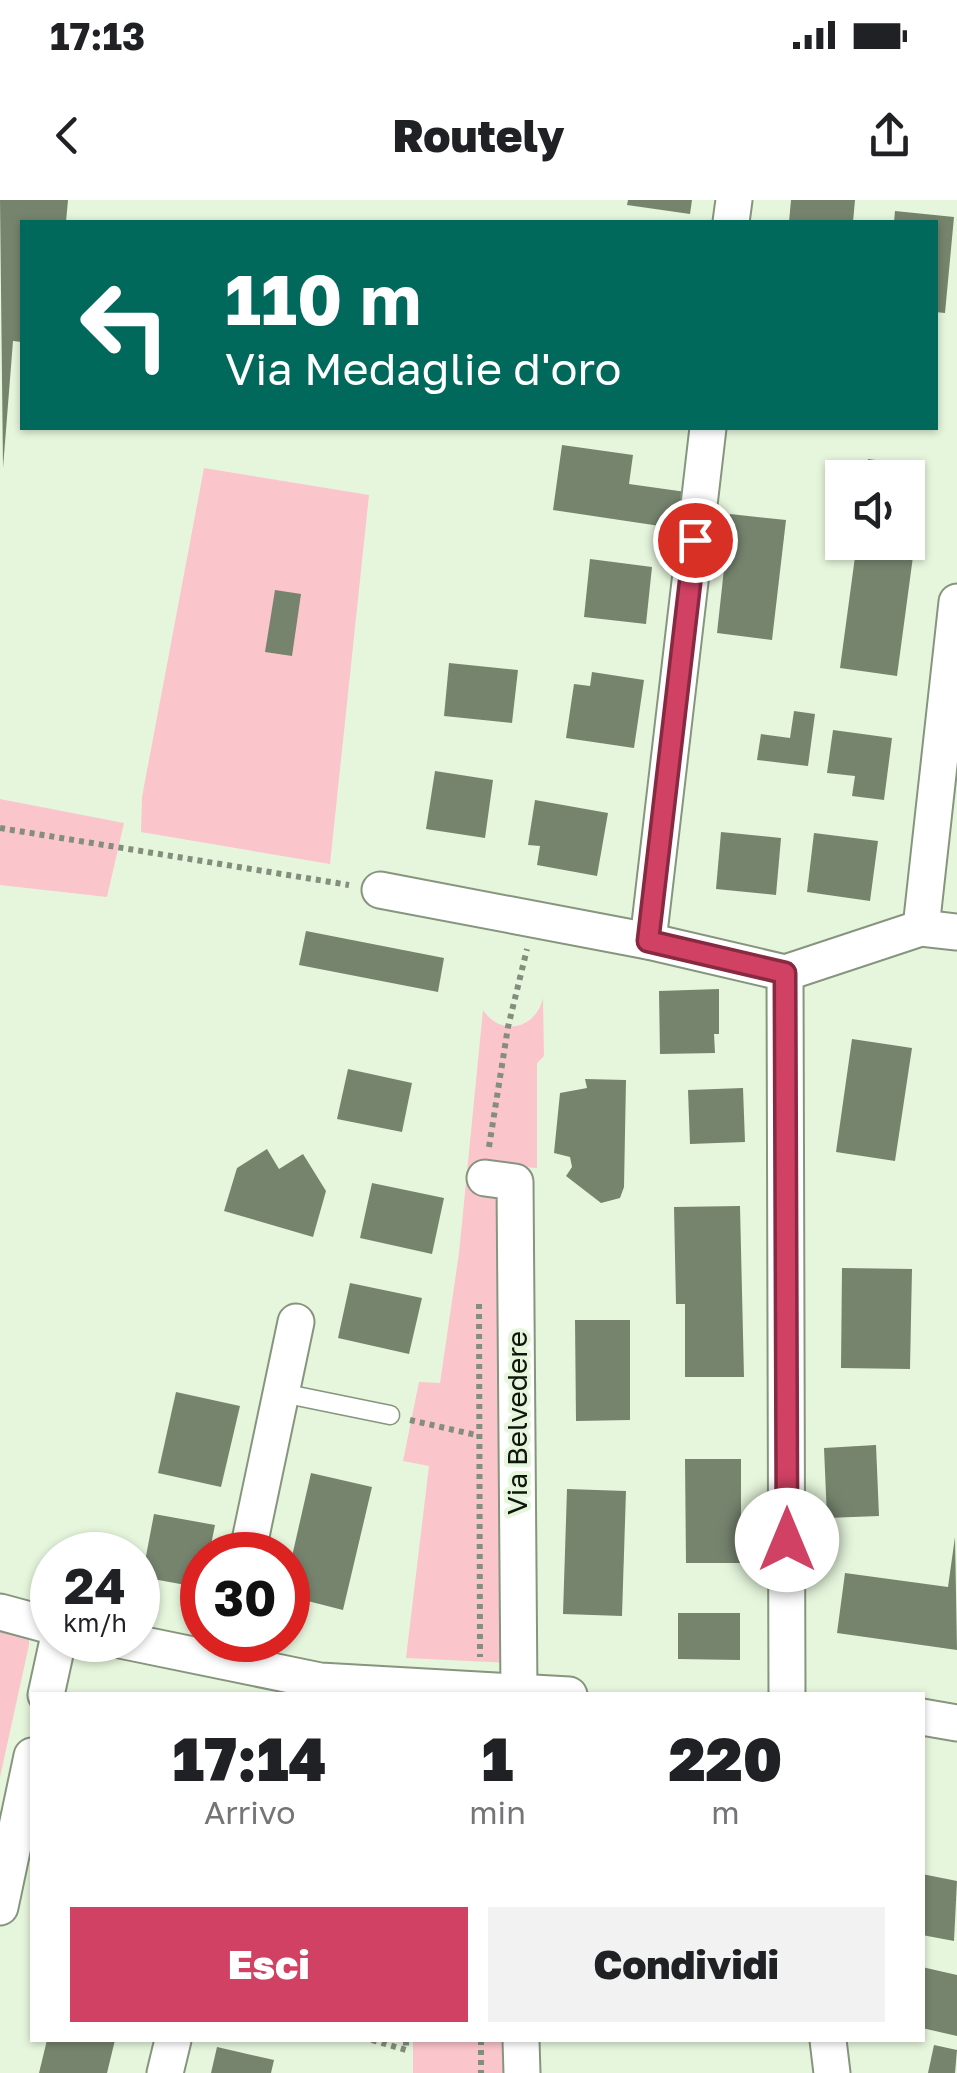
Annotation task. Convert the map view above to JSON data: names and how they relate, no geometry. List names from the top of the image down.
{
  "streets": {
    "street": ["Via Belvedere"]
  },
  "page": {
    "status": "17:13",
    "header": "Routely",
    "turn": ["110 m", "Via Medaglie d'oro"],
    "speed": "24 km/h",
    "limit": "30",
    "eta": [
      "17:14",
      "Arrivo",
      "1",
      "min",
      "220",
      "m"
    ],
    "buttons": ["Esci", "Condividi"]
  }
}
